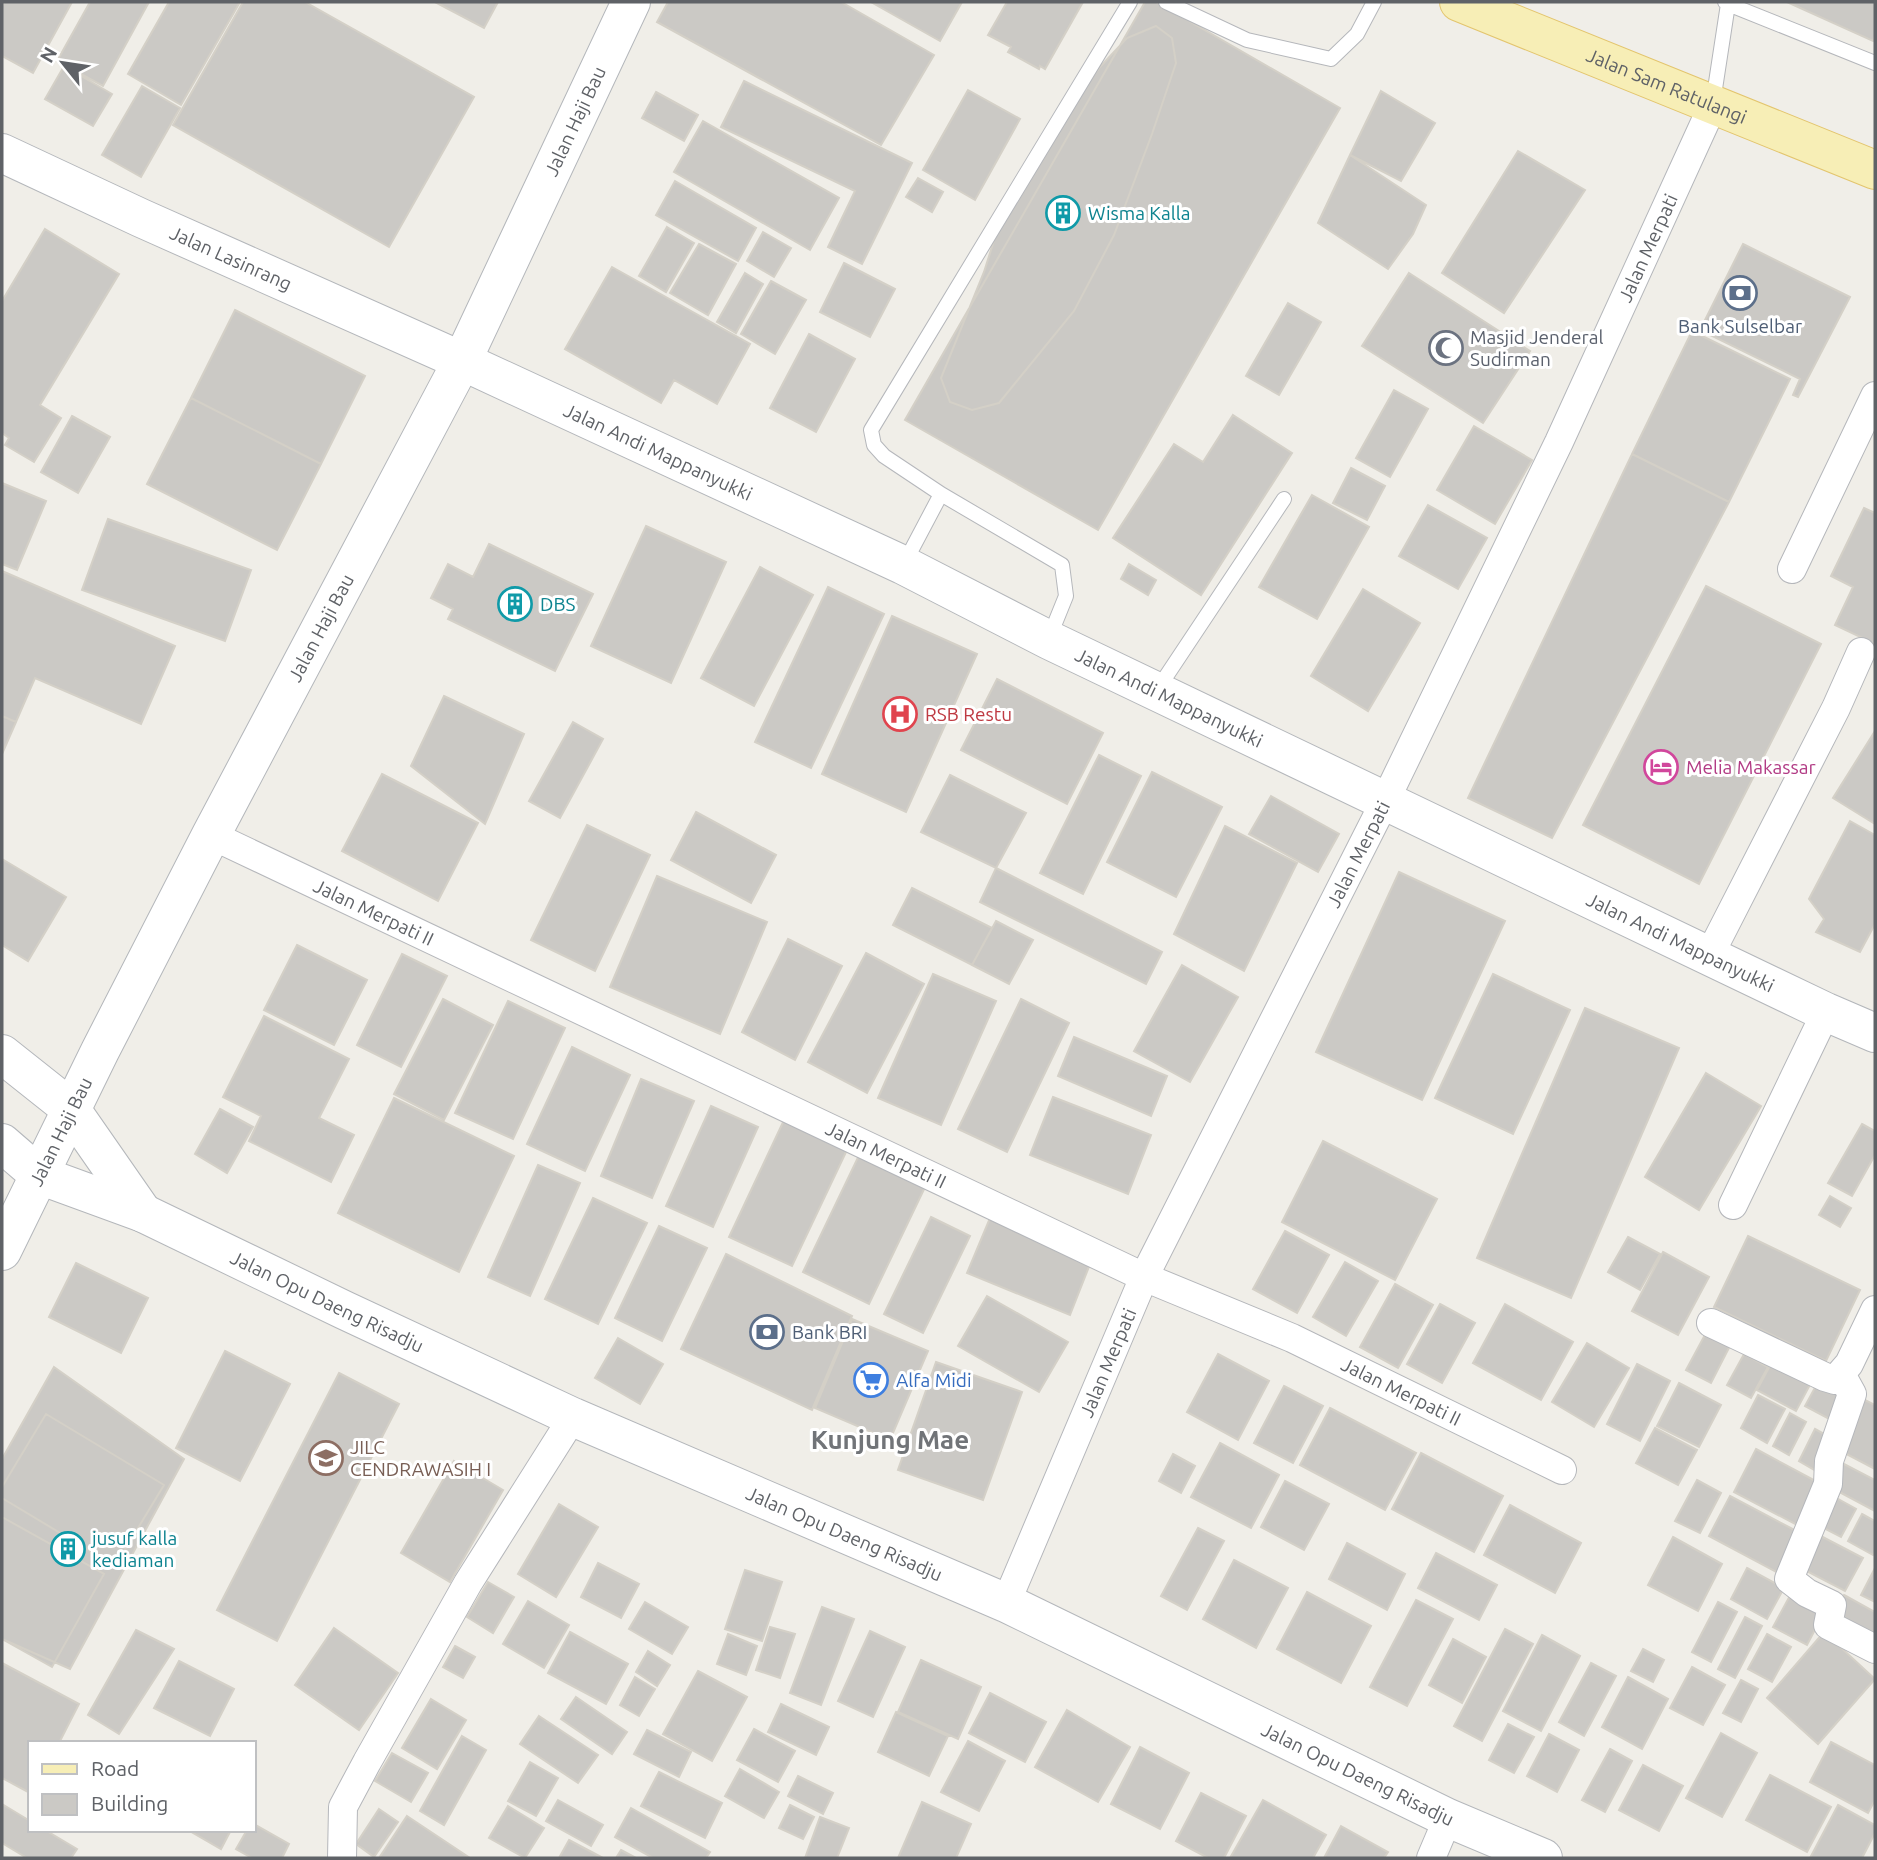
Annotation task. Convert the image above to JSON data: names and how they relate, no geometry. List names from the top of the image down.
{
  "streets": {
    "main road": [
      "Jalan Sam Ratulangi",
      "Jalan Haji Bau",
      "Jalan Lasinrang",
      "Jalan Andi Mappanyukki",
      "Jalan Opu Daeng Risadju"
    ],
    "street": ["Jalan Merpati", "Jalan Merpati II"]
  },
  "crossings": [
    ["Jalan Sam Ratulangi", "Jalan Merpati"],
    ["Jalan Haji Bau", "Jalan Lasinrang"],
    ["Jalan Haji Bau", "Jalan Andi Mappanyukki"],
    ["Jalan Haji Bau", "Jalan Merpati II"],
    ["Jalan Haji Bau", "Jalan Opu Daeng Risadju"],
    ["Jalan Merpati", "Jalan Andi Mappanyukki"],
    ["Jalan Merpati", "Jalan Merpati II"],
    ["Jalan Merpati", "Jalan Opu Daeng Risadju"],
    ["Jalan Lasinrang", "Jalan Andi Mappanyukki"]
  ],
  "districts": ["Kunjung Mae"],
  "places": {
    "building": ["Wisma Kalla", "DBS", "jusuf kalla kediaman"],
    "bank": ["Bank Sulselbar", "Bank BRI"],
    "mosque": ["Masjid Jenderal Sudirman"],
    "hospital": ["RSB Restu"],
    "hotel": ["Melia Makassar"],
    "supermarket": ["Alfa Midi"],
    "school or university": ["JILC CENDRAWASIH I"]
  },
  "legend": ["Road", "Building"],
  "north": "top left"
}
